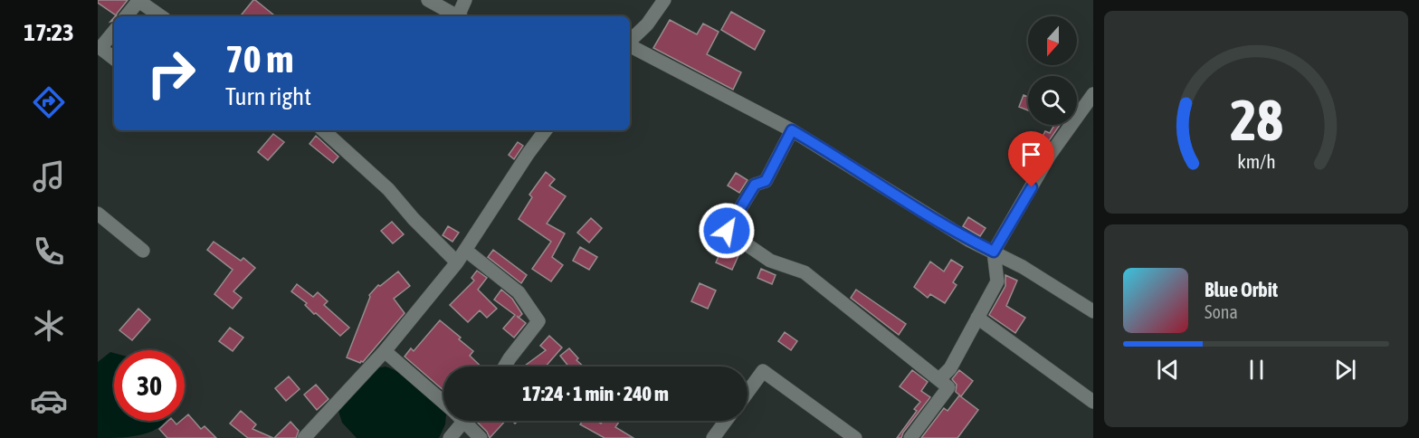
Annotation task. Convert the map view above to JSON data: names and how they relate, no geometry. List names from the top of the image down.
{
  "north": "bottom",
  "page": {
    "tabs": "17:23",
    "turn": ["70 m", "Turn right"],
    "song": ["Blue Orbit", "Sona"],
    "limit": "30",
    "trip": "17:24 · 1 min · 240 m",
    "gauge": ["28", "km/h"]
  }
}
